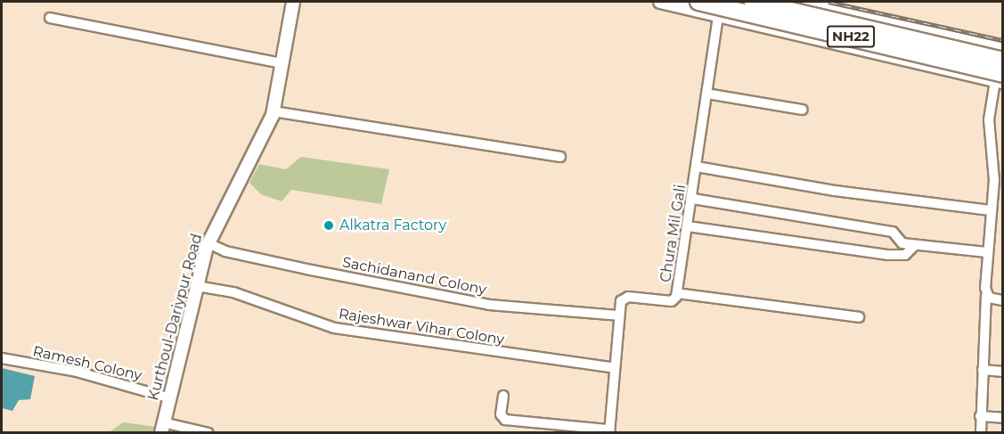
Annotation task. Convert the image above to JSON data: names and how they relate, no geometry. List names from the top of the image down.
{
  "streets": {
    "highway": ["NH22"],
    "street": [
      "Chura Mil Gali",
      "Sachidanand Colony",
      "Kurthoul-Dariypur Road",
      "Rajeshwar Vihar Colony",
      "Ramesh Colony"
    ]
  },
  "crossings": [
    ["Chura Mil Gali", "Sachidanand Colony"],
    ["Sachidanand Colony", "Kurthoul-Dariypur Road"],
    ["Kurthoul-Dariypur Road", "Rajeshwar Vihar Colony"],
    ["Kurthoul-Dariypur Road", "Ramesh Colony"]
  ],
  "places": ["Alkatra Factory"]
}
